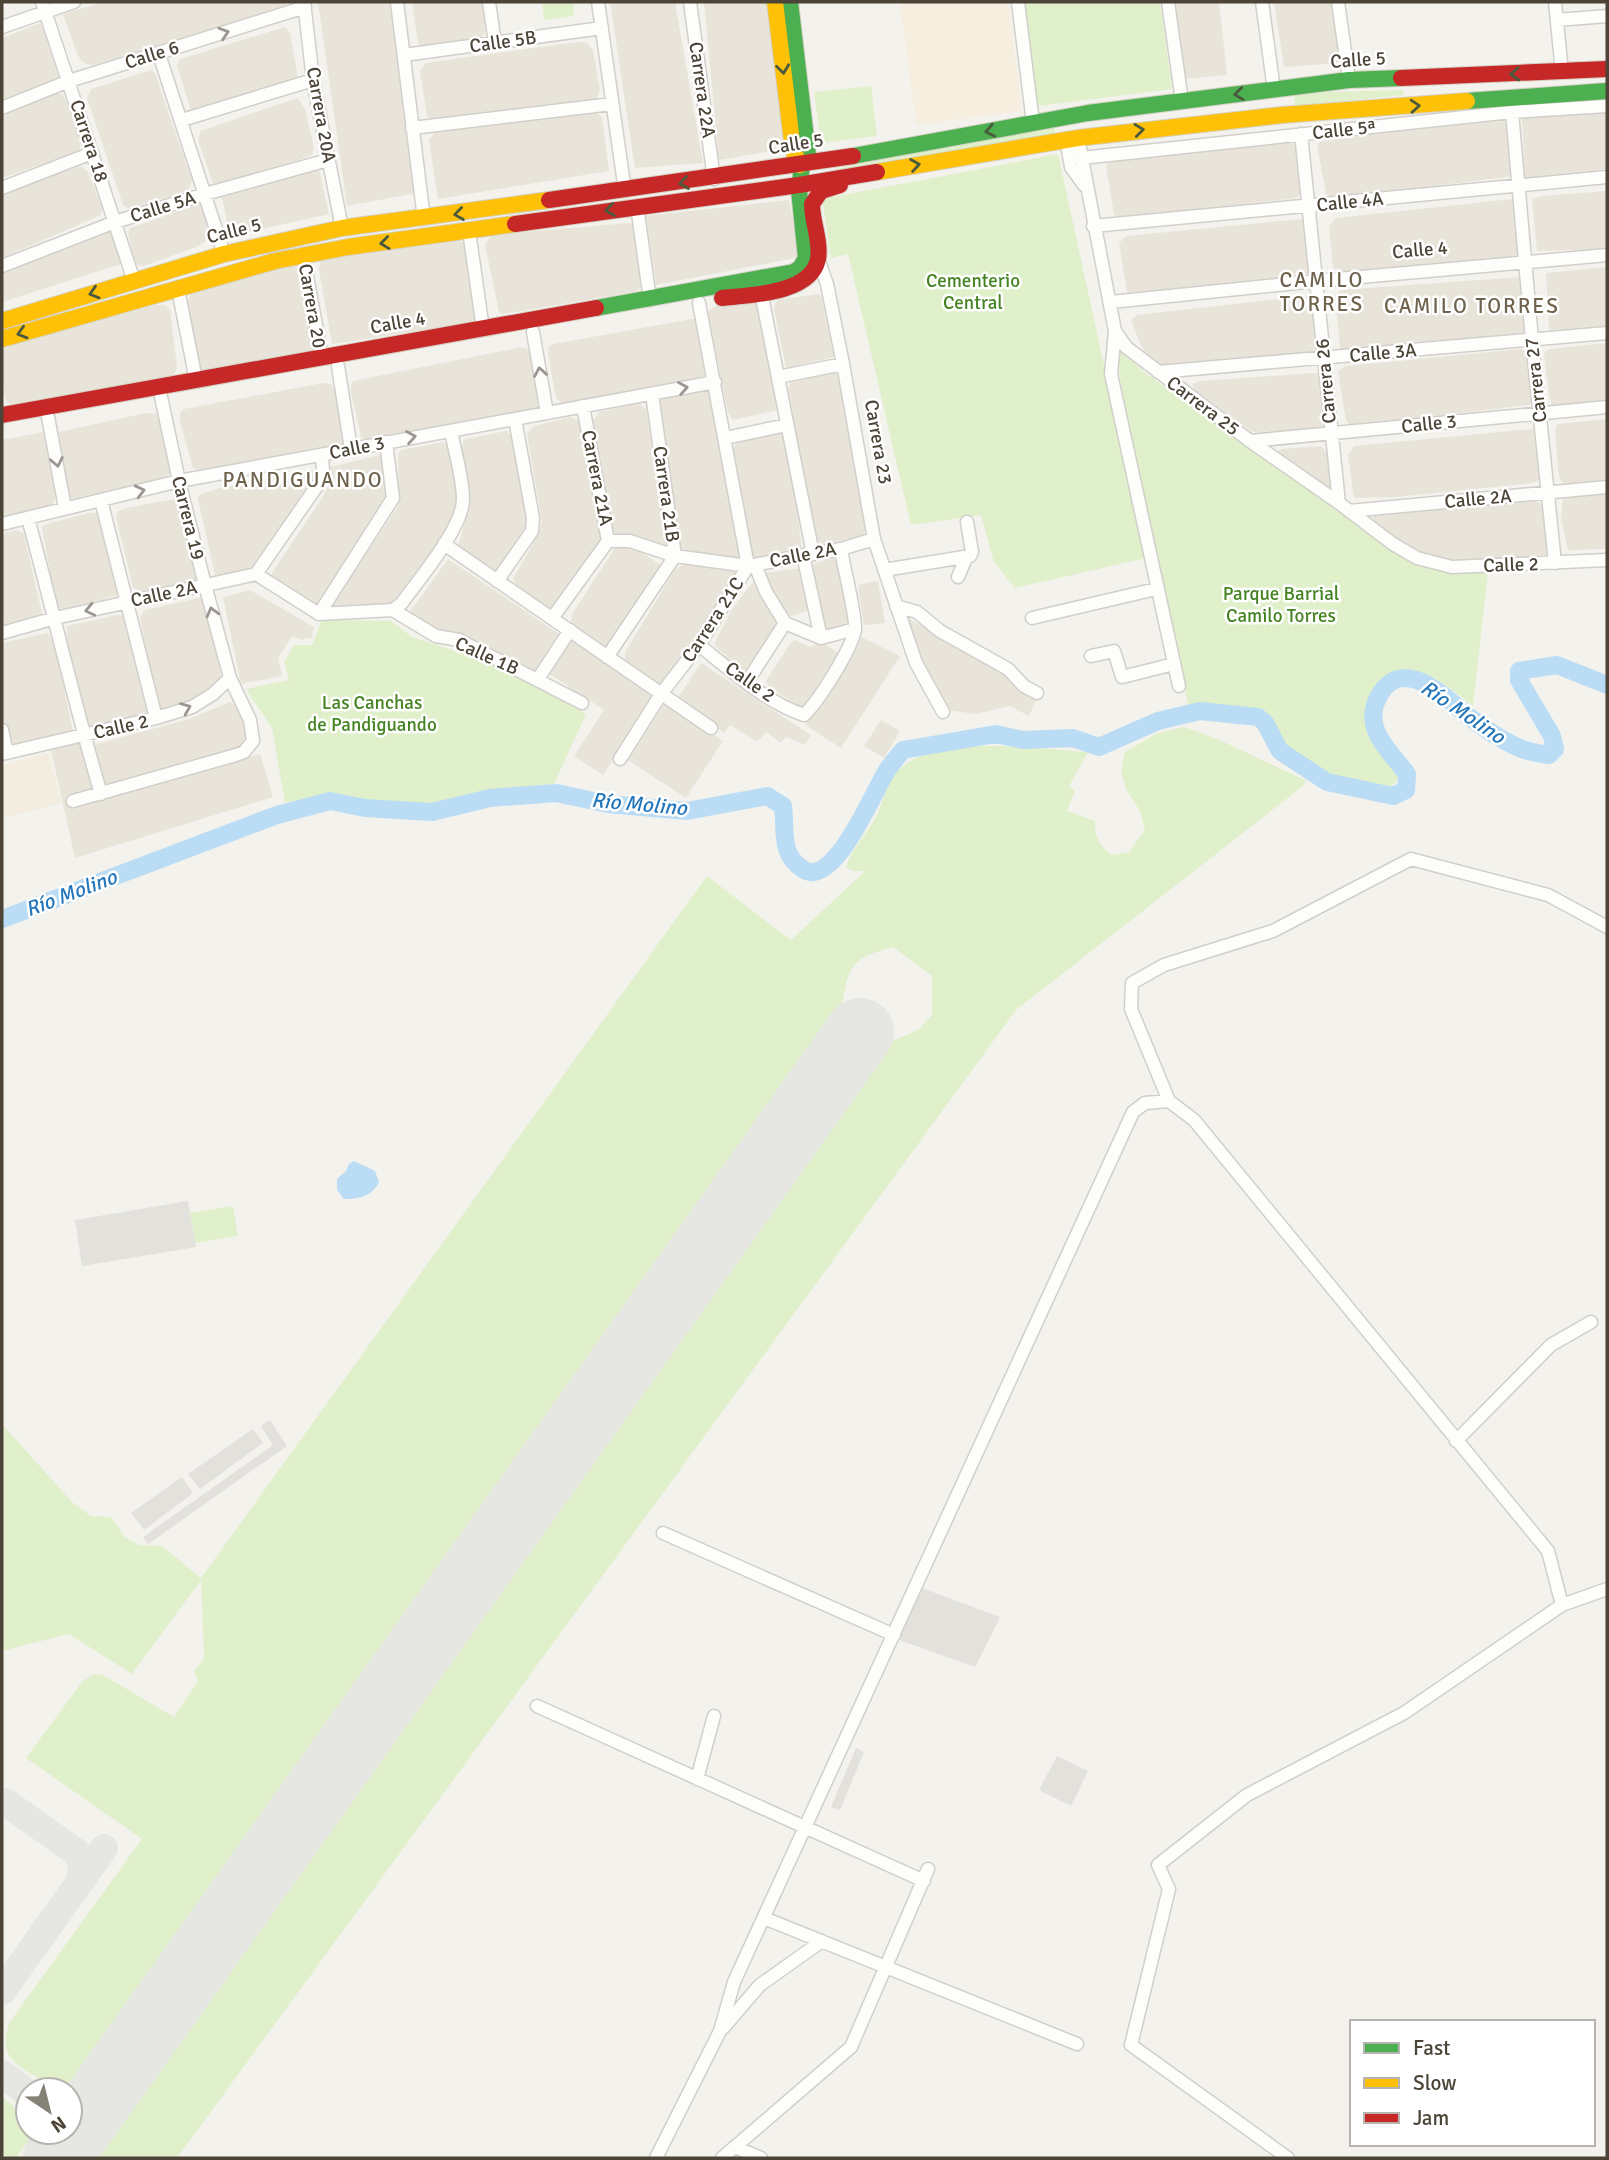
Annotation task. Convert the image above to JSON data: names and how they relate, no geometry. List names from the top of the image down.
{
  "streets": {
    "main road": ["Calle 5", "Calle 4", "Carrera 23"],
    "street": [
      "Calle 5B",
      "Calle 6",
      "Carrera 22A",
      "Carrera 20A",
      "Calle 5ª",
      "Carrera 18",
      "Calle 4A",
      "Calle 5A",
      "Carrera 20",
      "Calle 3A",
      "Carrera 27",
      "Carrera 26",
      "Carrera 25",
      "Calle 3",
      "Carrera 21A",
      "Carrera 21B",
      "Calle 2A",
      "Carrera 19",
      "Calle 2",
      "Carrera 21C",
      "Calle 1B"
    ]
  },
  "crossings": [
    ["Calle 6", "Carrera 20A"],
    ["Calle 6", "Carrera 18"],
    ["Calle 5", "Carrera 22A"],
    ["Calle 5", "Carrera 20A"],
    ["Calle 5", "Carrera 18"],
    ["Calle 5", "Carrera 20"],
    ["Calle 5", "Carrera 23"],
    ["Carrera 20A", "Calle 5A"],
    ["Calle 5ª", "Carrera 27"],
    ["Calle 5ª", "Carrera 26"],
    ["Carrera 18", "Calle 5A"],
    ["Calle 4A", "Carrera 27"],
    ["Calle 4A", "Carrera 26"],
    ["Calle 4", "Carrera 20"],
    ["Calle 4", "Carrera 27"],
    ["Calle 4", "Carrera 26"],
    ["Calle 4", "Carrera 19"],
    ["Calle 4", "Carrera 21C"],
    ["Carrera 20", "Calle 3"],
    ["Calle 3A", "Carrera 27"],
    ["Calle 3A", "Carrera 26"],
    ["Calle 3A", "Carrera 25"],
    ["Carrera 27", "Calle 3"],
    ["Carrera 27", "Calle 2A"],
    ["Carrera 27", "Calle 2"],
    ["Carrera 26", "Carrera 25"],
    ["Carrera 26", "Calle 3"],
    ["Carrera 26", "Calle 2A"],
    ["Carrera 25", "Calle 3"],
    ["Carrera 25", "Calle 2A"],
    ["Carrera 25", "Calle 2"],
    ["Calle 3", "Carrera 21A"],
    ["Calle 3", "Carrera 21B"],
    ["Calle 3", "Carrera 19"],
    ["Calle 3", "Carrera 21C"],
    ["Carrera 23", "Calle 2A"],
    ["Carrera 21A", "Calle 2A"],
    ["Carrera 21B", "Calle 2A"],
    ["Calle 2A", "Carrera 19"],
    ["Calle 2A", "Carrera 21C"],
    ["Carrera 19", "Calle 2"],
    ["Calle 2", "Carrera 21C"]
  ],
  "districts": ["CAMILO TORRES", "CAMILO TORRES", "PANDIGUANDO"],
  "water": ["Río Molino"],
  "parks": ["Cementerio Central", "Parque Barrial Camilo Torres", "Las Canchas de Pandiguando"],
  "legend": ["Fast", "Slow", "Jam"],
  "north": "bottom right"
}
